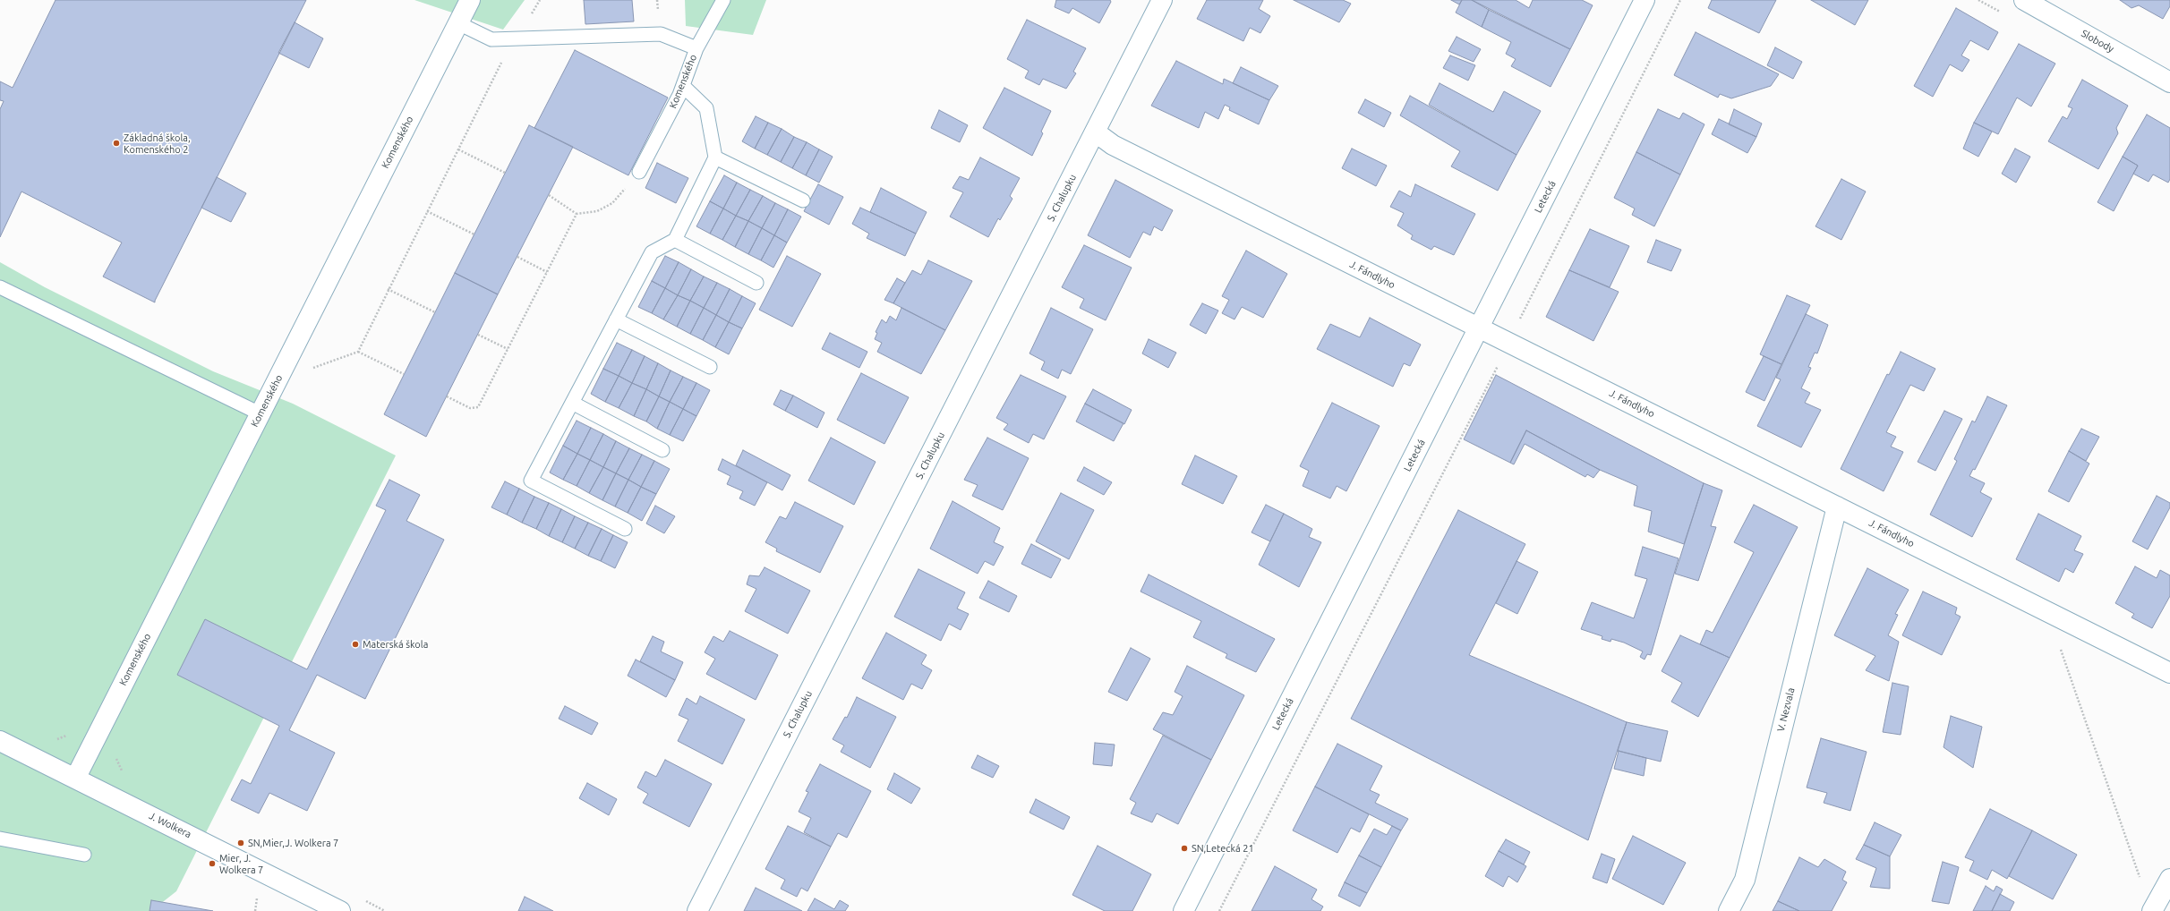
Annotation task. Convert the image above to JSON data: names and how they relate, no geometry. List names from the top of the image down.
{
  "streets": {
    "street": [
      "Slobody",
      "Komenského",
      "Letecká",
      "S. Chalupku",
      "J. Fándlyho",
      "V. Nezvala",
      "J. Wolkera"
    ]
  },
  "crossings": [
    ["Komenského", "J. Wolkera"],
    ["Letecká", "J. Fándlyho"],
    ["S. Chalupku", "J. Fándlyho"],
    ["J. Fándlyho", "V. Nezvala"]
  ],
  "places": [
    "Základná škola, Komenského 2",
    "Materská škola",
    "SN,Mier,J. Wolkera 7",
    "SN,Letecká 21",
    "Mier, J. Wolkera 7"
  ]
}
